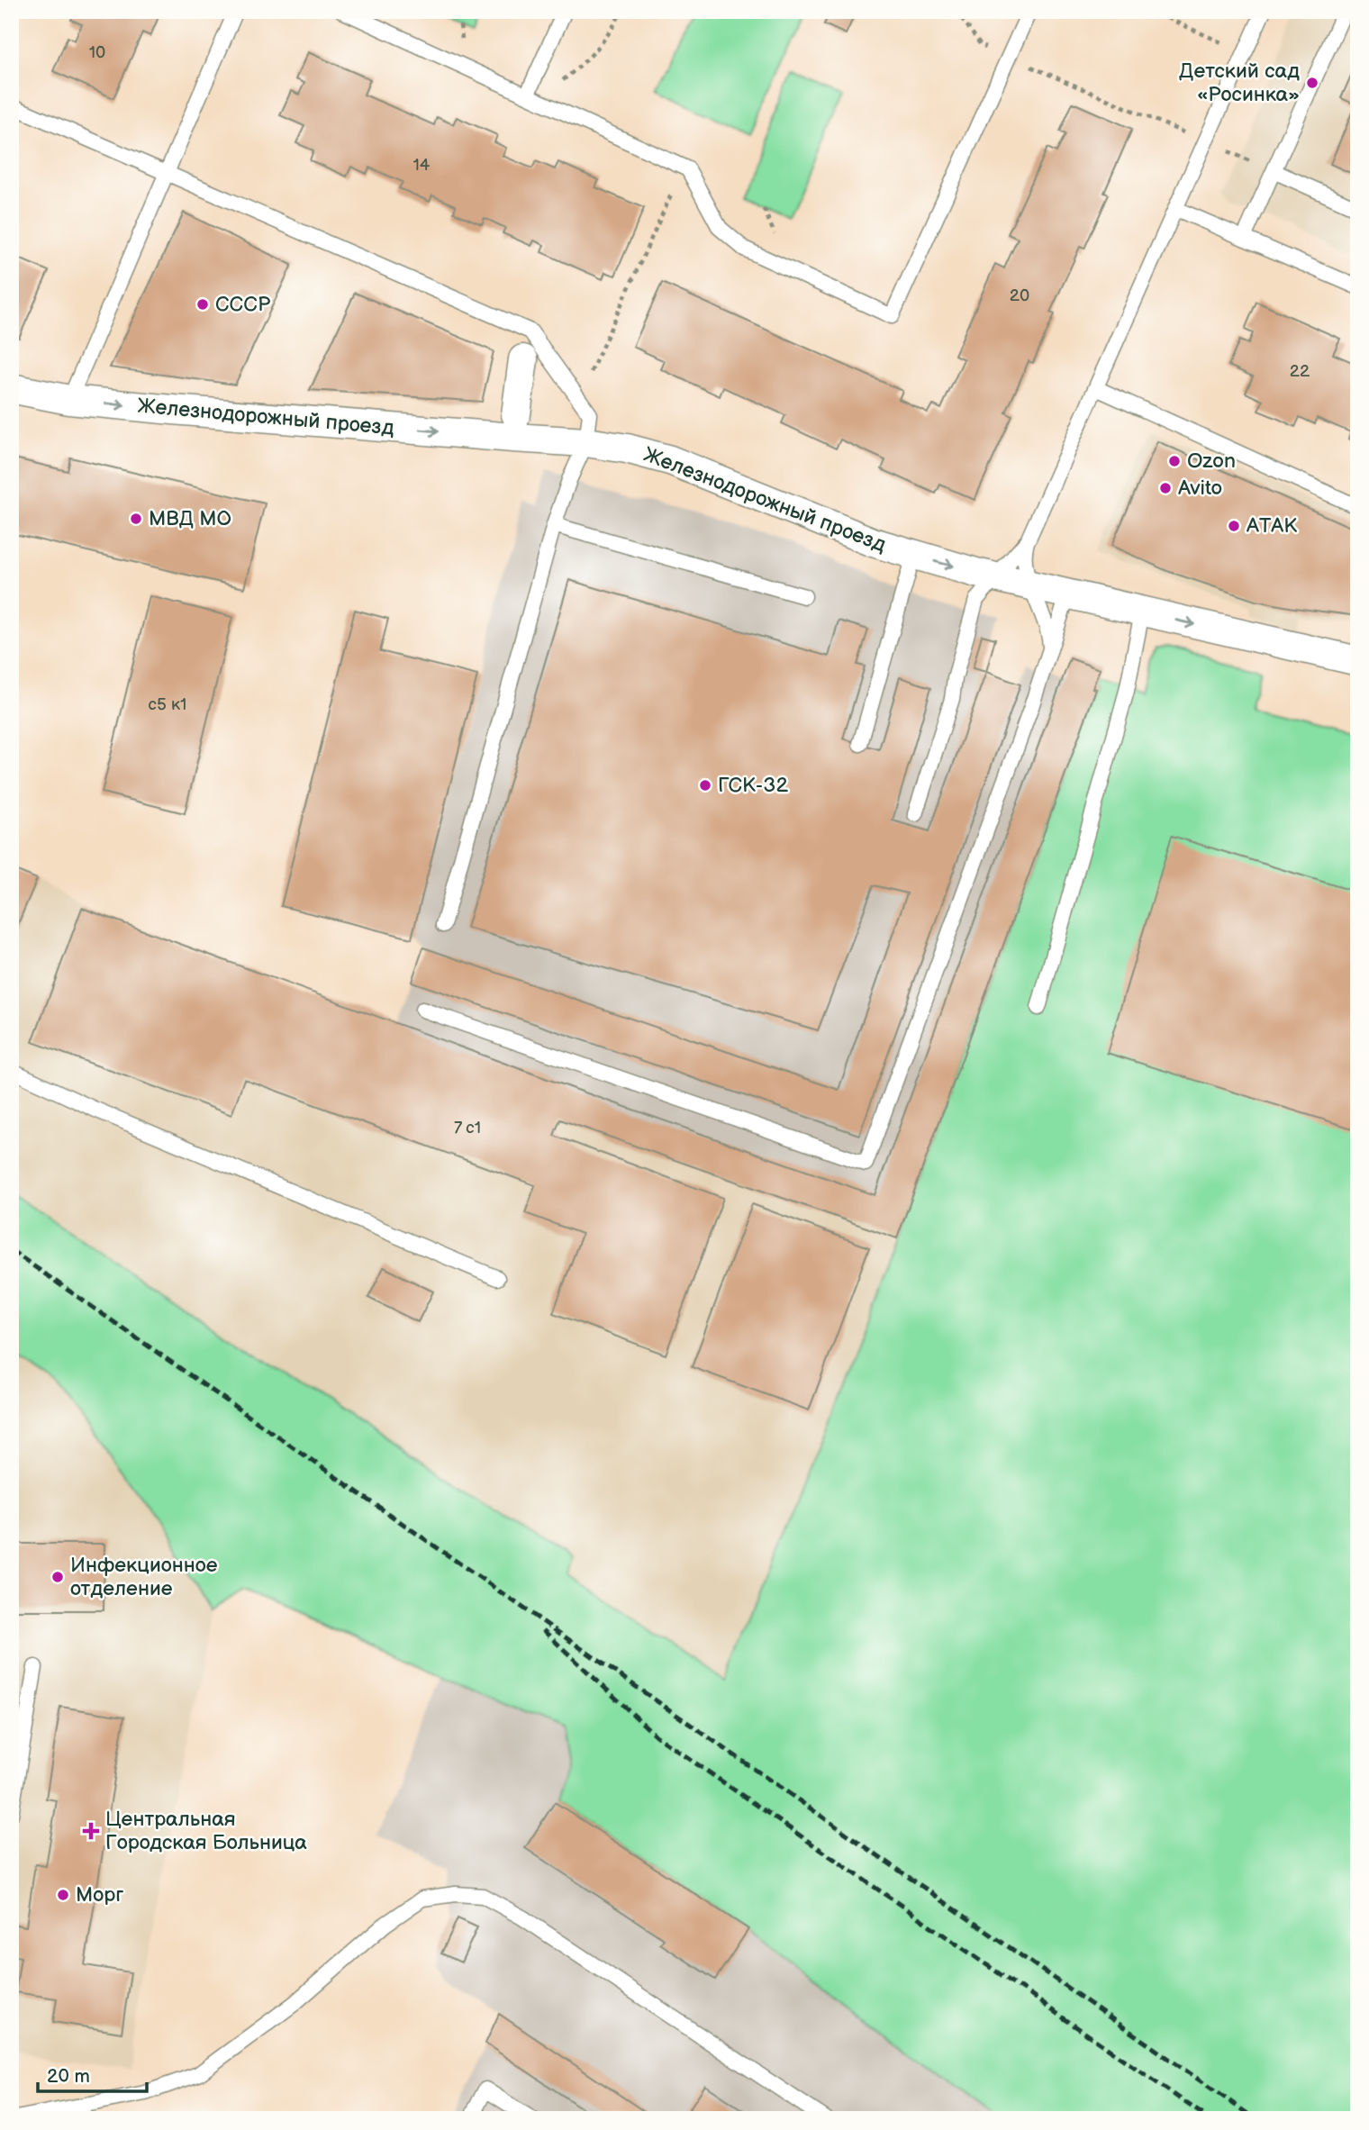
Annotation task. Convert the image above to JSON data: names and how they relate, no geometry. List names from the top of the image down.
{
  "streets": {
    "street": ["Железнодорожный проезд"]
  },
  "one_way": ["Железнодорожный проезд"],
  "places": {
    "other": [
      "Детский сад «Росинка»",
      "СССР",
      "Ozon",
      "Avito",
      "МВД МО",
      "АТАК",
      "ГСК-32",
      "Инфекционное отделение",
      "Морг"
    ],
    "health": ["Центральная Городская Больница"]
  },
  "house_numbers": [
    "10",
    "14",
    "20",
    "22",
    "с5 к1",
    "7 с1"
  ],
  "scale_bar": "20 m"
}
